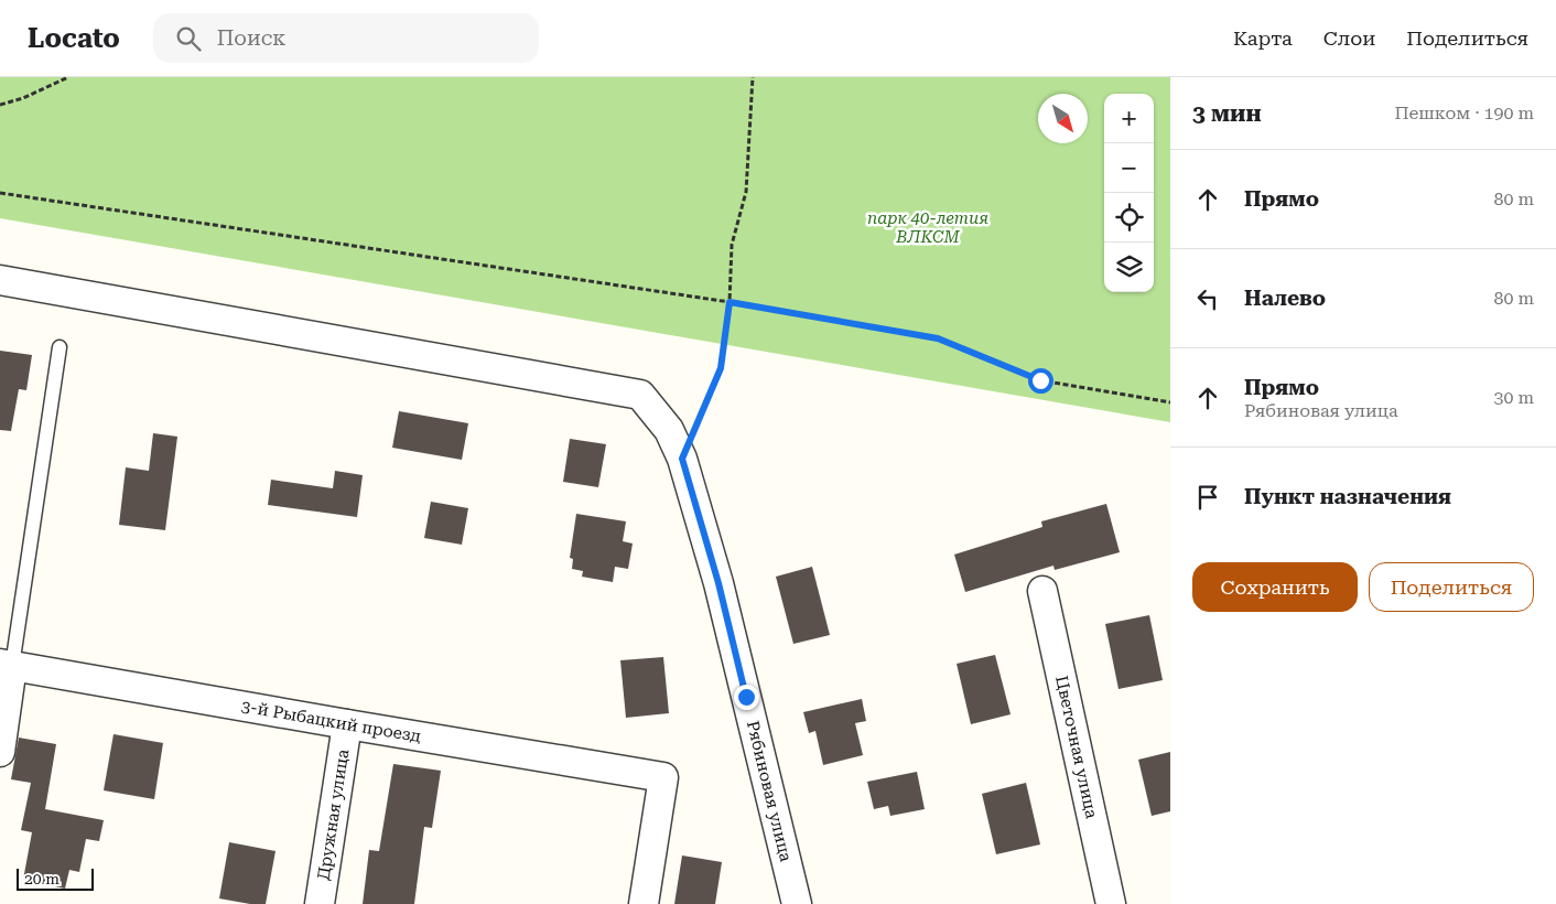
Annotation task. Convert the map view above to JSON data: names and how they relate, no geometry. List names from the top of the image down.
{
  "streets": {
    "street": [
      "3-й Рыбацкий проезд",
      "Цветочная улица",
      "Рябиновая улица",
      "Дружная улица"
    ]
  },
  "crossings": [
    ["3-й Рыбацкий проезд", "Дружная улица"]
  ],
  "parks": ["парк 40-летия ВЛКСМ"],
  "scale_bar": "20 m",
  "north": "bottom right",
  "page": {
    "header": "Locato",
    "search": "Поиск",
    "nav": ["Карта", "Слои", "Поделиться"],
    "heading": ["3 мин", "Пешком · 190 m"],
    "map_buttons": ["+", "−"],
    "list": [
      ["Прямо", "80 m"],
      ["Налево", "80 m"],
      ["Прямо", "Рябиновая улица", "30 m"],
      "Пункт назначения"
    ],
    "buttons": ["Сохранить", "Поделиться"],
    "scale": "20 m"
  }
}
